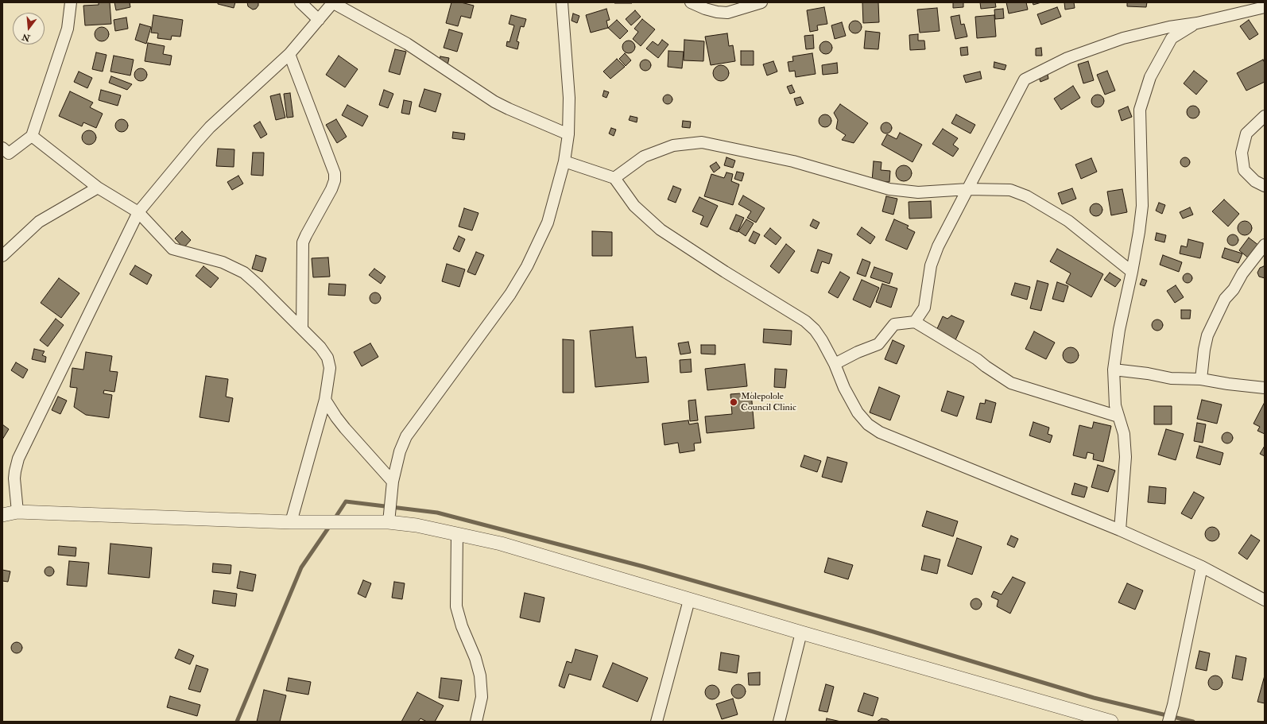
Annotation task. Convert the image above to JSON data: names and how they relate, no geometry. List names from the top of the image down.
{
  "places": ["Molepolole Council Clinic"],
  "north": "bottom"
}
